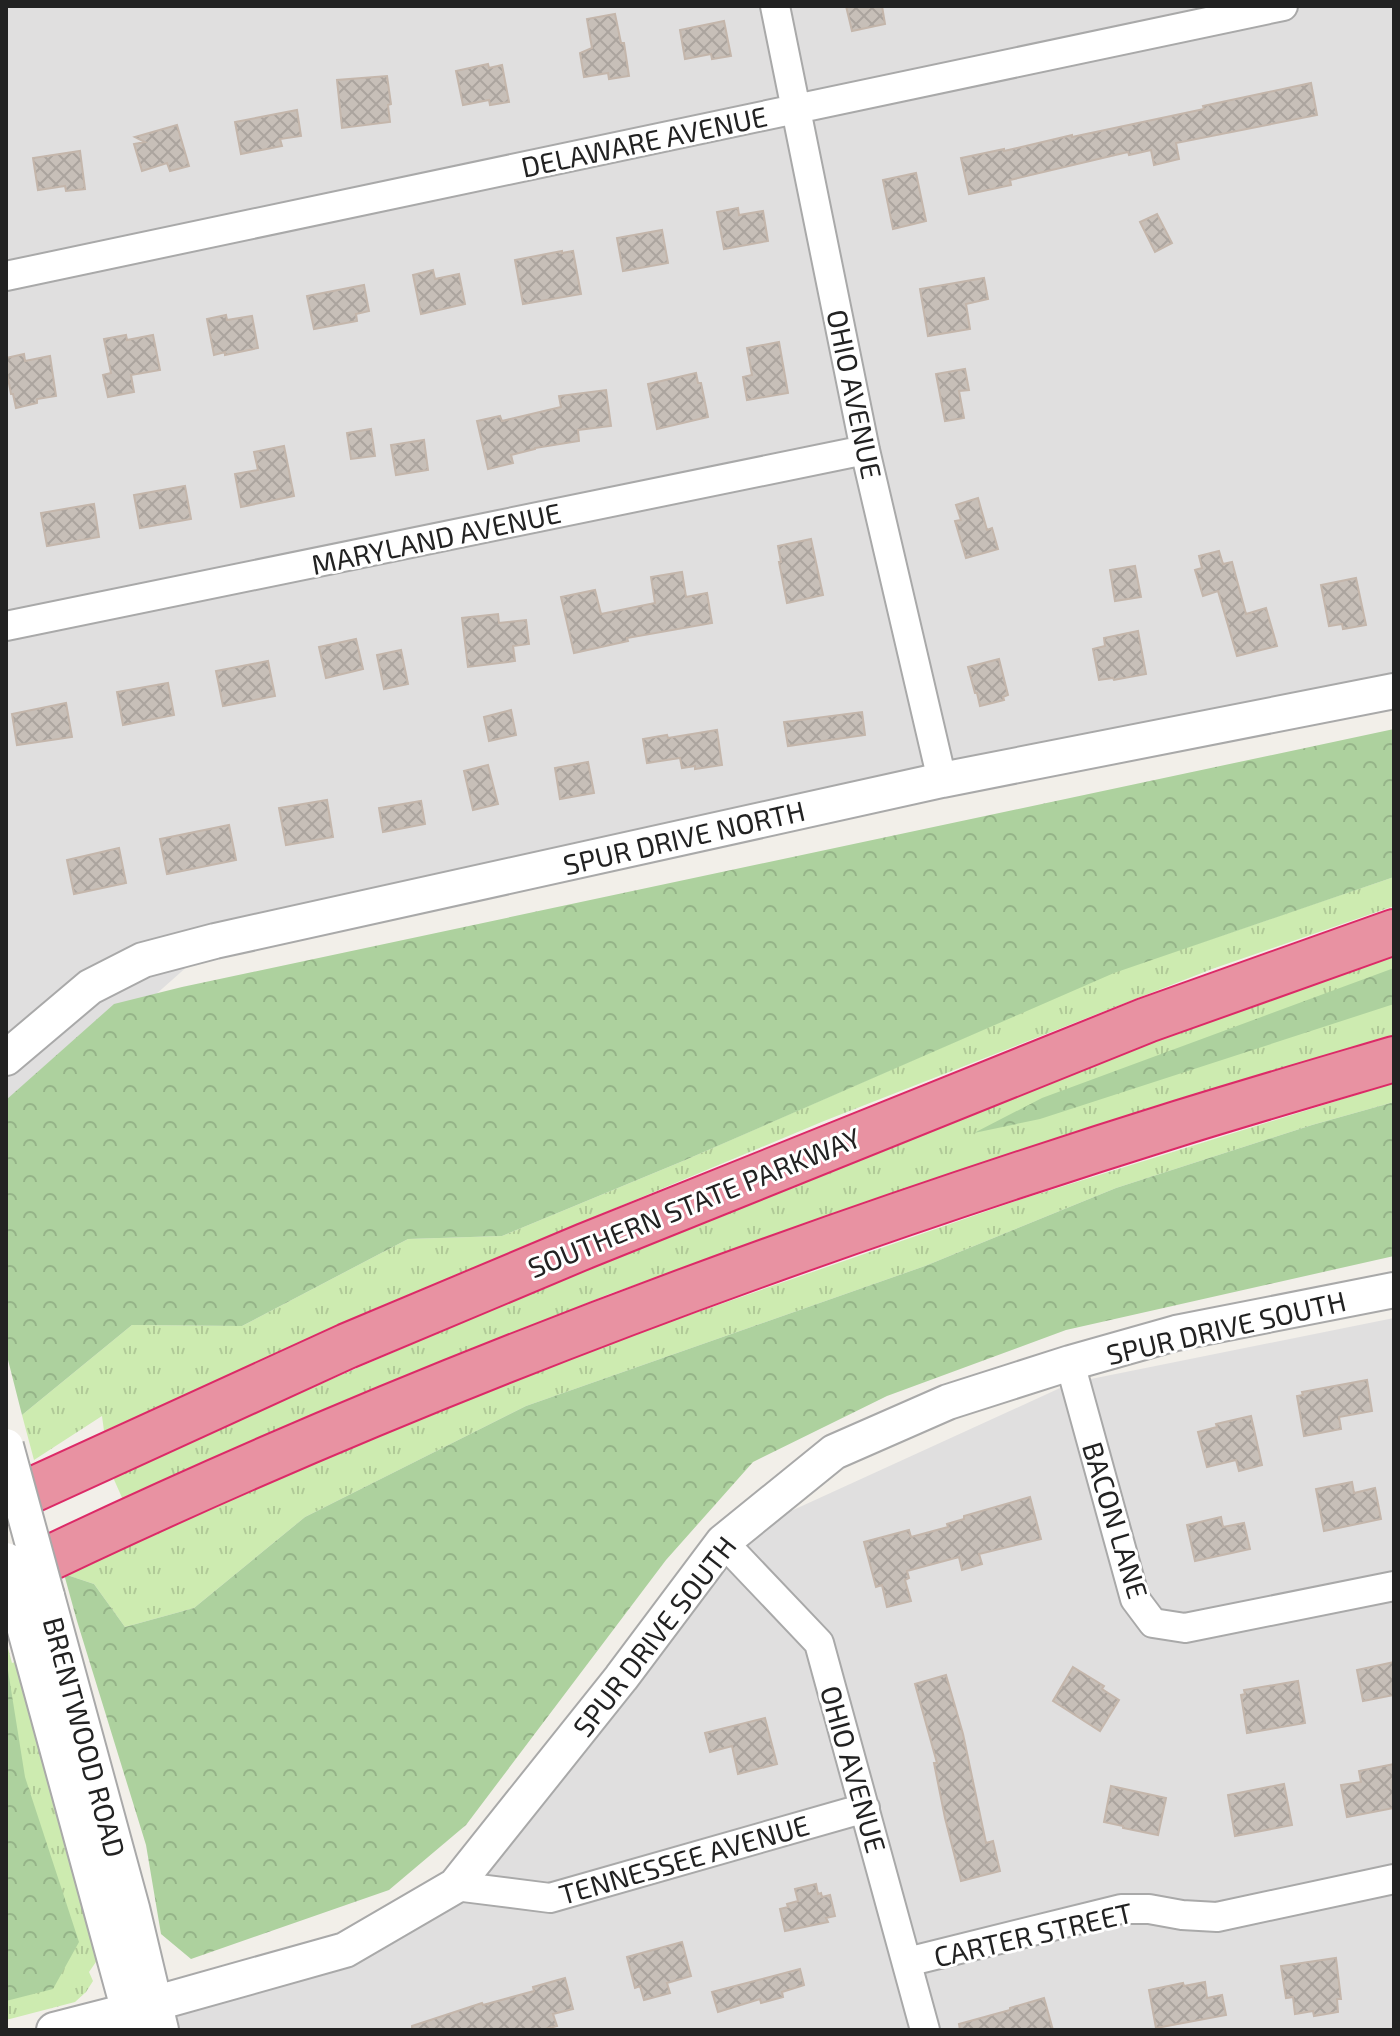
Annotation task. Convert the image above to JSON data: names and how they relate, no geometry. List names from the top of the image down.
{
  "streets": {
    "highway": ["SOUTHERN STATE PARKWAY"],
    "street": [
      "DELAWARE AVENUE",
      "OHIO AVENUE",
      "MARYLAND AVENUE",
      "SPUR DRIVE NORTH",
      "SPUR DRIVE SOUTH",
      "BACON LANE",
      "BRENTWOOD ROAD",
      "TENNESSEE AVENUE",
      "CARTER STREET"
    ]
  },
  "crossings": [
    ["DELAWARE AVENUE", "OHIO AVENUE"],
    ["OHIO AVENUE", "MARYLAND AVENUE"],
    ["OHIO AVENUE", "SPUR DRIVE NORTH"],
    ["OHIO AVENUE", "SPUR DRIVE SOUTH"],
    ["OHIO AVENUE", "TENNESSEE AVENUE"],
    ["OHIO AVENUE", "CARTER STREET"],
    ["SPUR DRIVE SOUTH", "BACON LANE"],
    ["SPUR DRIVE SOUTH", "BRENTWOOD ROAD"],
    ["SPUR DRIVE SOUTH", "TENNESSEE AVENUE"]
  ]
}
